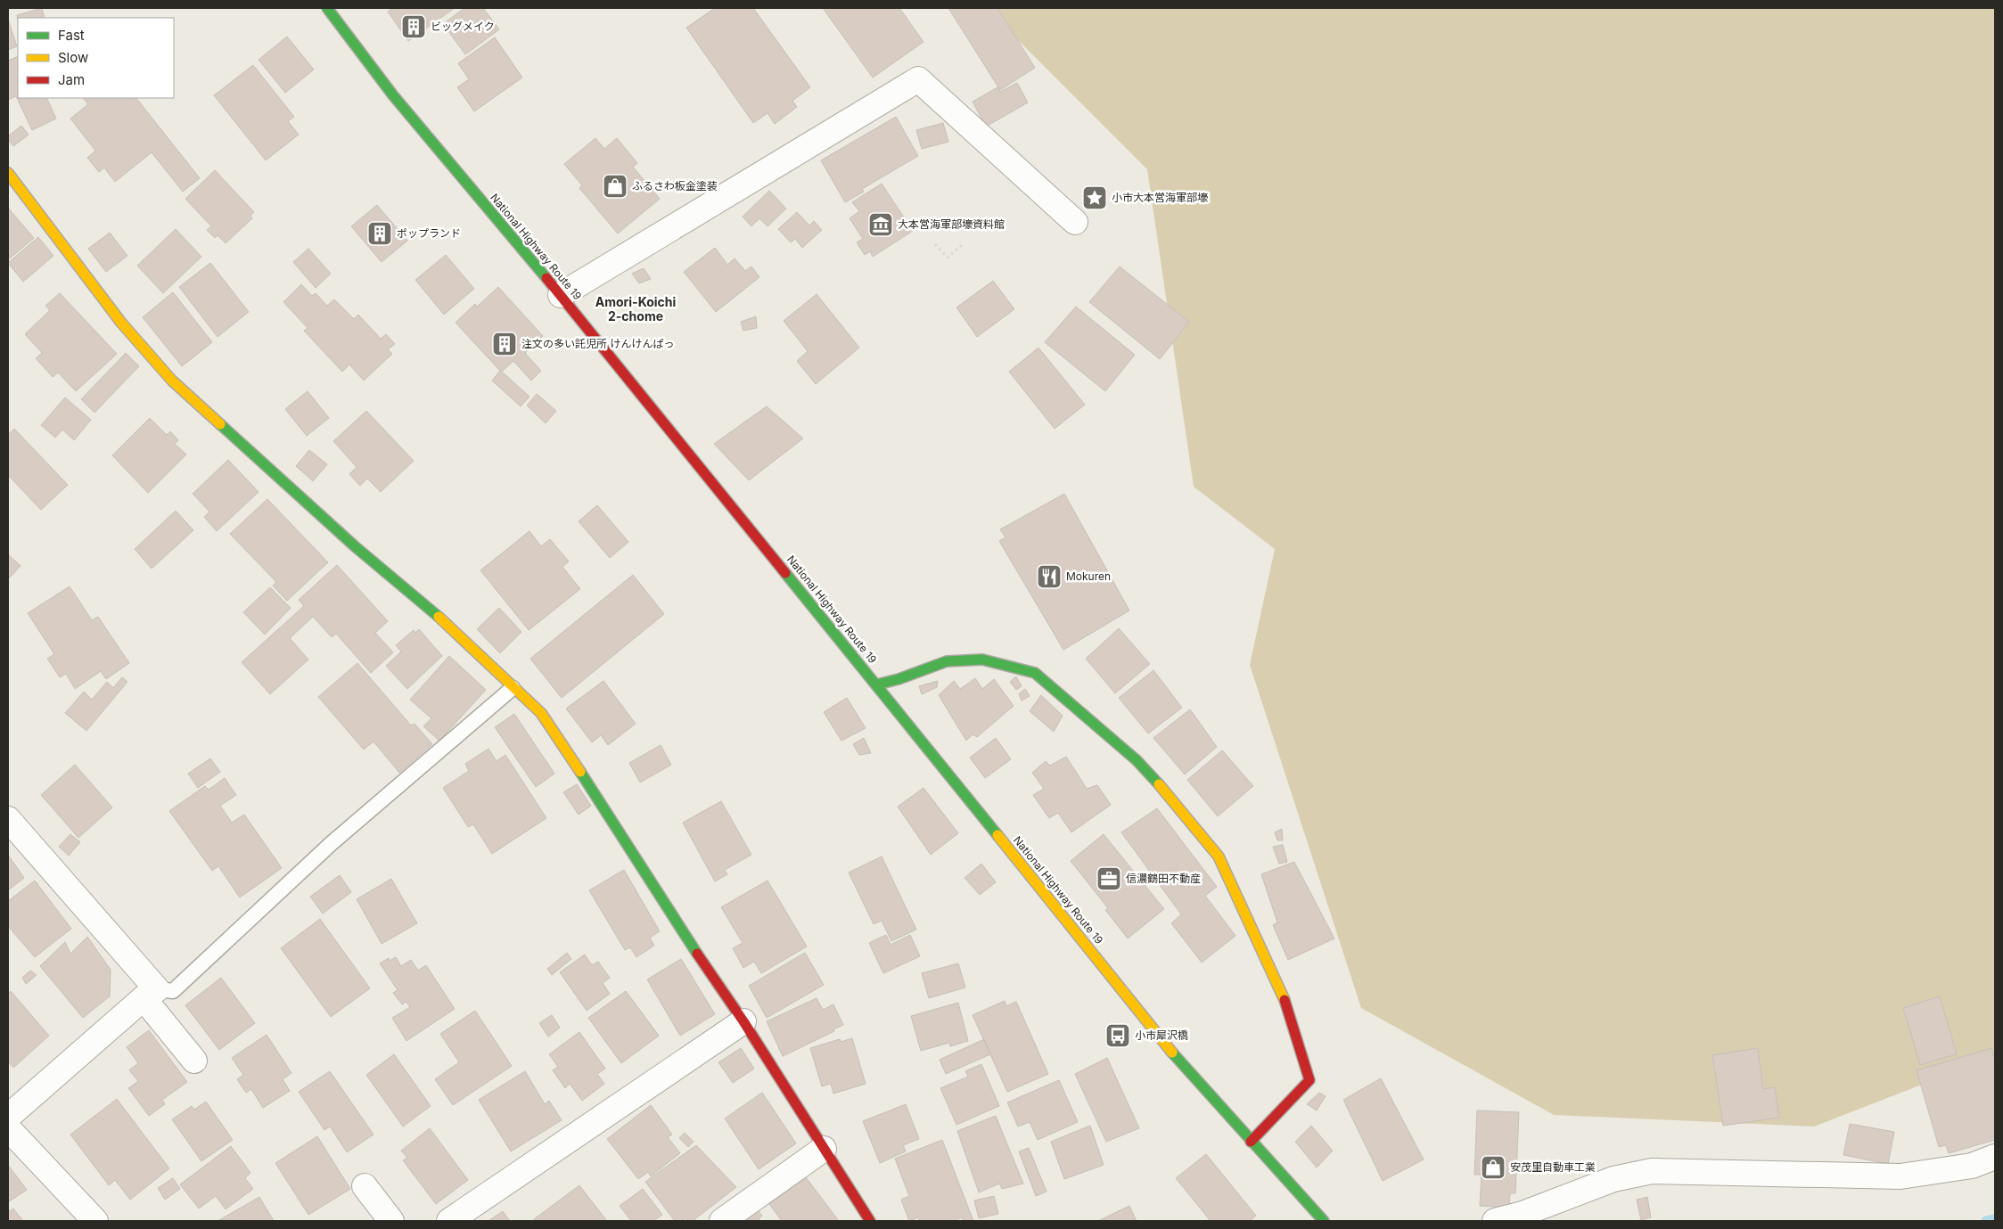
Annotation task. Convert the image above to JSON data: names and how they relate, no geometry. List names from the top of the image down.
{
  "streets": {
    "main road": ["National Highway Route 19"]
  },
  "districts": ["Amori-Koichi 2-chome"],
  "places": {
    "building": ["ビッグメイク", "ポップランド", "注文の多い託児所 けんけんぱっ"],
    "shop": ["ふるさわ板金塗装", "安茂里自動車工業"],
    "place": ["小市大本営海軍部壕"],
    "museum": ["大本営海軍部壕資料館"],
    "restaurant": ["Mokuren"],
    "office": ["信濃鶴田不動産"],
    "bus stop": ["小市犀沢橋"]
  },
  "legend": ["Fast", "Slow", "Jam"]
}
